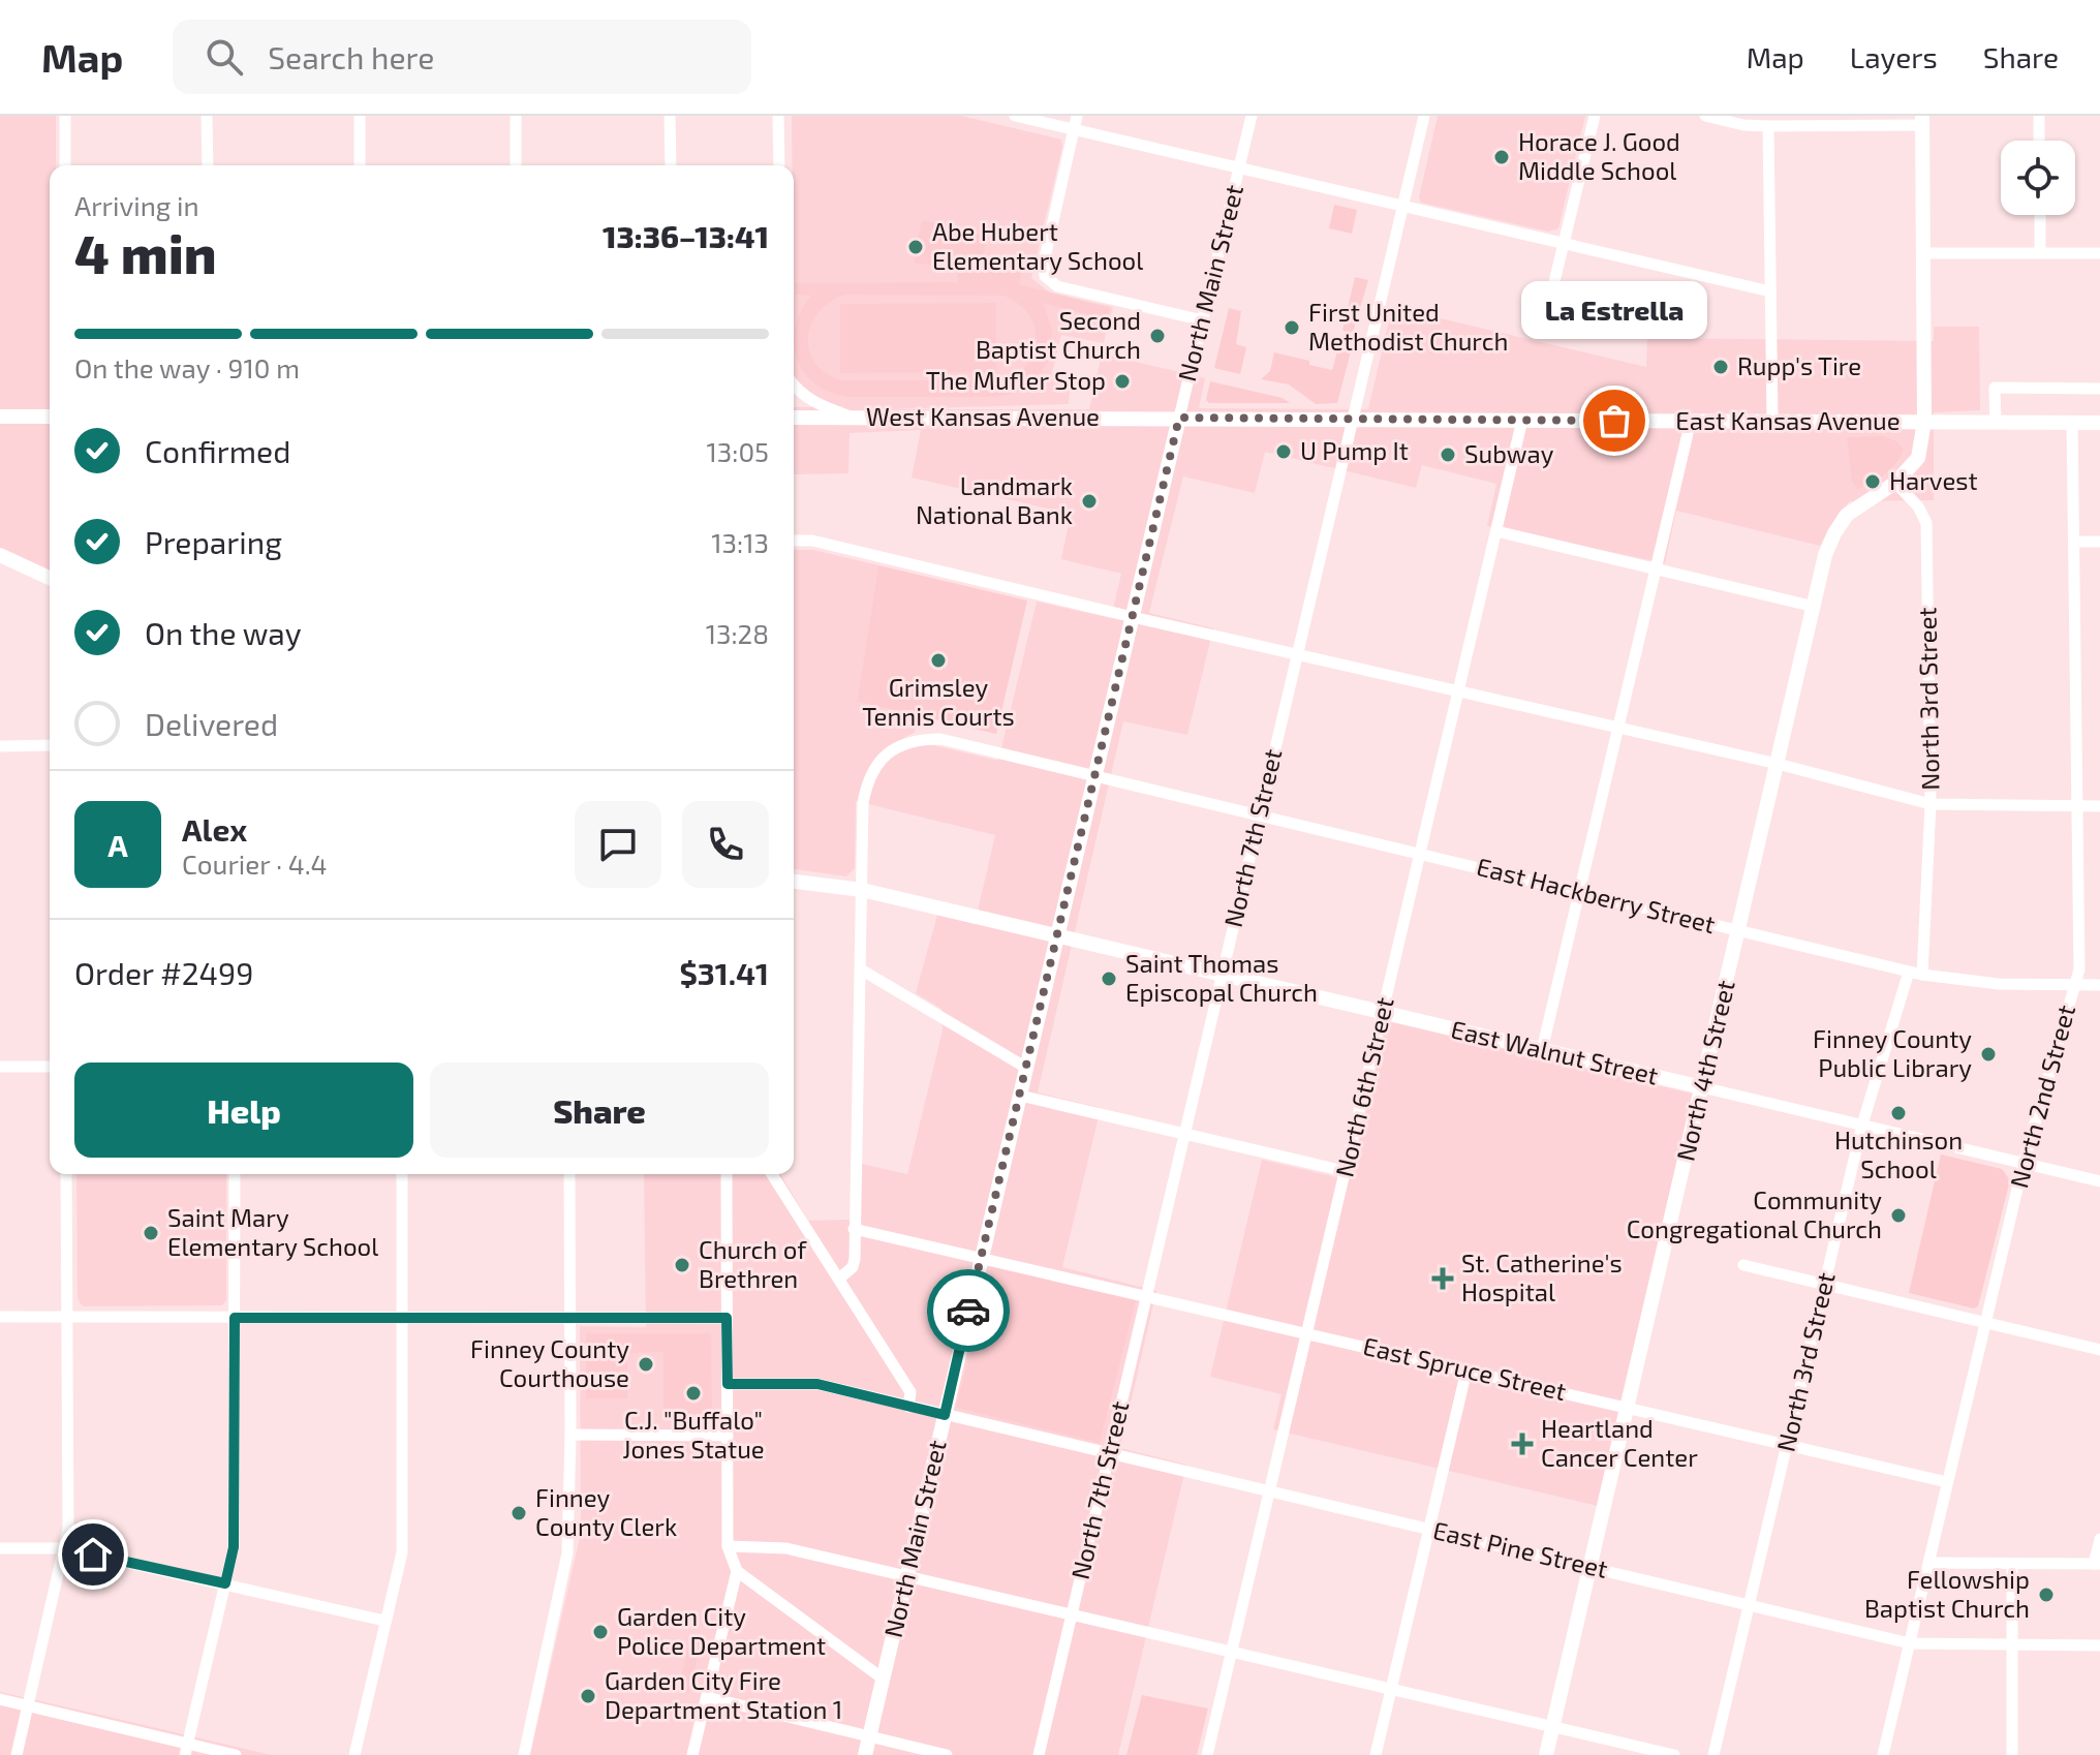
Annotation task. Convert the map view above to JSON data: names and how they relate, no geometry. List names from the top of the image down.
{
  "streets": {
    "main road": [
      "North Main Street",
      "West Kansas Avenue",
      "East Kansas Avenue",
      "East Walnut Street",
      "North 4th Street"
    ],
    "street": [
      "North 3rd Street",
      "North 7th Street",
      "East Hackberry Street",
      "North 6th Street",
      "North 2nd Street",
      "East Spruce Street",
      "East Pine Street"
    ]
  },
  "crossings": [
    ["North Main Street", "West Kansas Avenue"],
    ["North Main Street", "East Kansas Avenue"],
    ["North Main Street", "East Hackberry Street"],
    ["North Main Street", "East Walnut Street"],
    ["North Main Street", "East Spruce Street"],
    ["North Main Street", "East Pine Street"],
    ["West Kansas Avenue", "East Kansas Avenue"],
    ["East Kansas Avenue", "North 7th Street"],
    ["East Kansas Avenue", "North 4th Street"],
    ["East Kansas Avenue", "North 6th Street"],
    ["East Kansas Avenue", "North 2nd Street"],
    ["North 3rd Street", "East Hackberry Street"],
    ["North 3rd Street", "East Walnut Street"],
    ["North 3rd Street", "North 4th Street"],
    ["North 3rd Street", "East Spruce Street"],
    ["North 3rd Street", "East Pine Street"],
    ["North 7th Street", "East Hackberry Street"],
    ["North 7th Street", "East Walnut Street"],
    ["North 7th Street", "East Spruce Street"],
    ["North 7th Street", "East Pine Street"],
    ["East Hackberry Street", "East Walnut Street"],
    ["East Hackberry Street", "North 4th Street"],
    ["East Hackberry Street", "North 6th Street"],
    ["East Hackberry Street", "North 2nd Street"],
    ["East Walnut Street", "North 4th Street"],
    ["East Walnut Street", "North 6th Street"],
    ["East Walnut Street", "North 2nd Street"],
    ["North 4th Street", "East Spruce Street"],
    ["North 4th Street", "East Pine Street"],
    ["North 6th Street", "East Spruce Street"],
    ["North 6th Street", "East Pine Street"],
    ["North 2nd Street", "East Spruce Street"],
    ["North 2nd Street", "East Pine Street"]
  ],
  "places": {
    "other": [
      "Horace J. Good Middle School",
      "Abe Hubert Elementary School",
      "First United Methodist Church",
      "Second Baptist Church",
      "Rupp's Tire",
      "The Mufler Stop",
      "La Estrella",
      "U Pump It",
      "Subway",
      "Harvest",
      "Landmark National Bank",
      "Grimsley Tennis Courts",
      "Saint Thomas Episcopal Church",
      "Finney County Public Library",
      "Hutchinson School",
      "Community Congregational Church",
      "Saint Mary Elementary School",
      "Church of Brethren",
      "Finney County Courthouse",
      "C.J. \"Buffalo\" Jones Statue",
      "Finney County Clerk",
      "Fellowship Baptist Church",
      "Garden City Police Department",
      "Garden City Fire Department Station 1"
    ],
    "health": ["St. Catherine's Hospital", "Heartland Cancer Center"]
  },
  "page": {
    "header": "Map",
    "search": "Search here",
    "nav": ["Map", "Layers", "Share"],
    "heading": ["4 min", "Arriving in", "13:36–13:41"],
    "panel": [
      "Alex",
      "Courier · 4.4",
      "Order #2499",
      "$31.41"
    ],
    "bubble": "La Estrella",
    "bar": "On the way · 910 m",
    "list": [
      ["Confirmed", "13:05"],
      ["Preparing", "13:13"],
      ["On the way", "13:28"],
      "Delivered"
    ],
    "round": "A",
    "buttons": ["Help", "Share"]
  }
}
